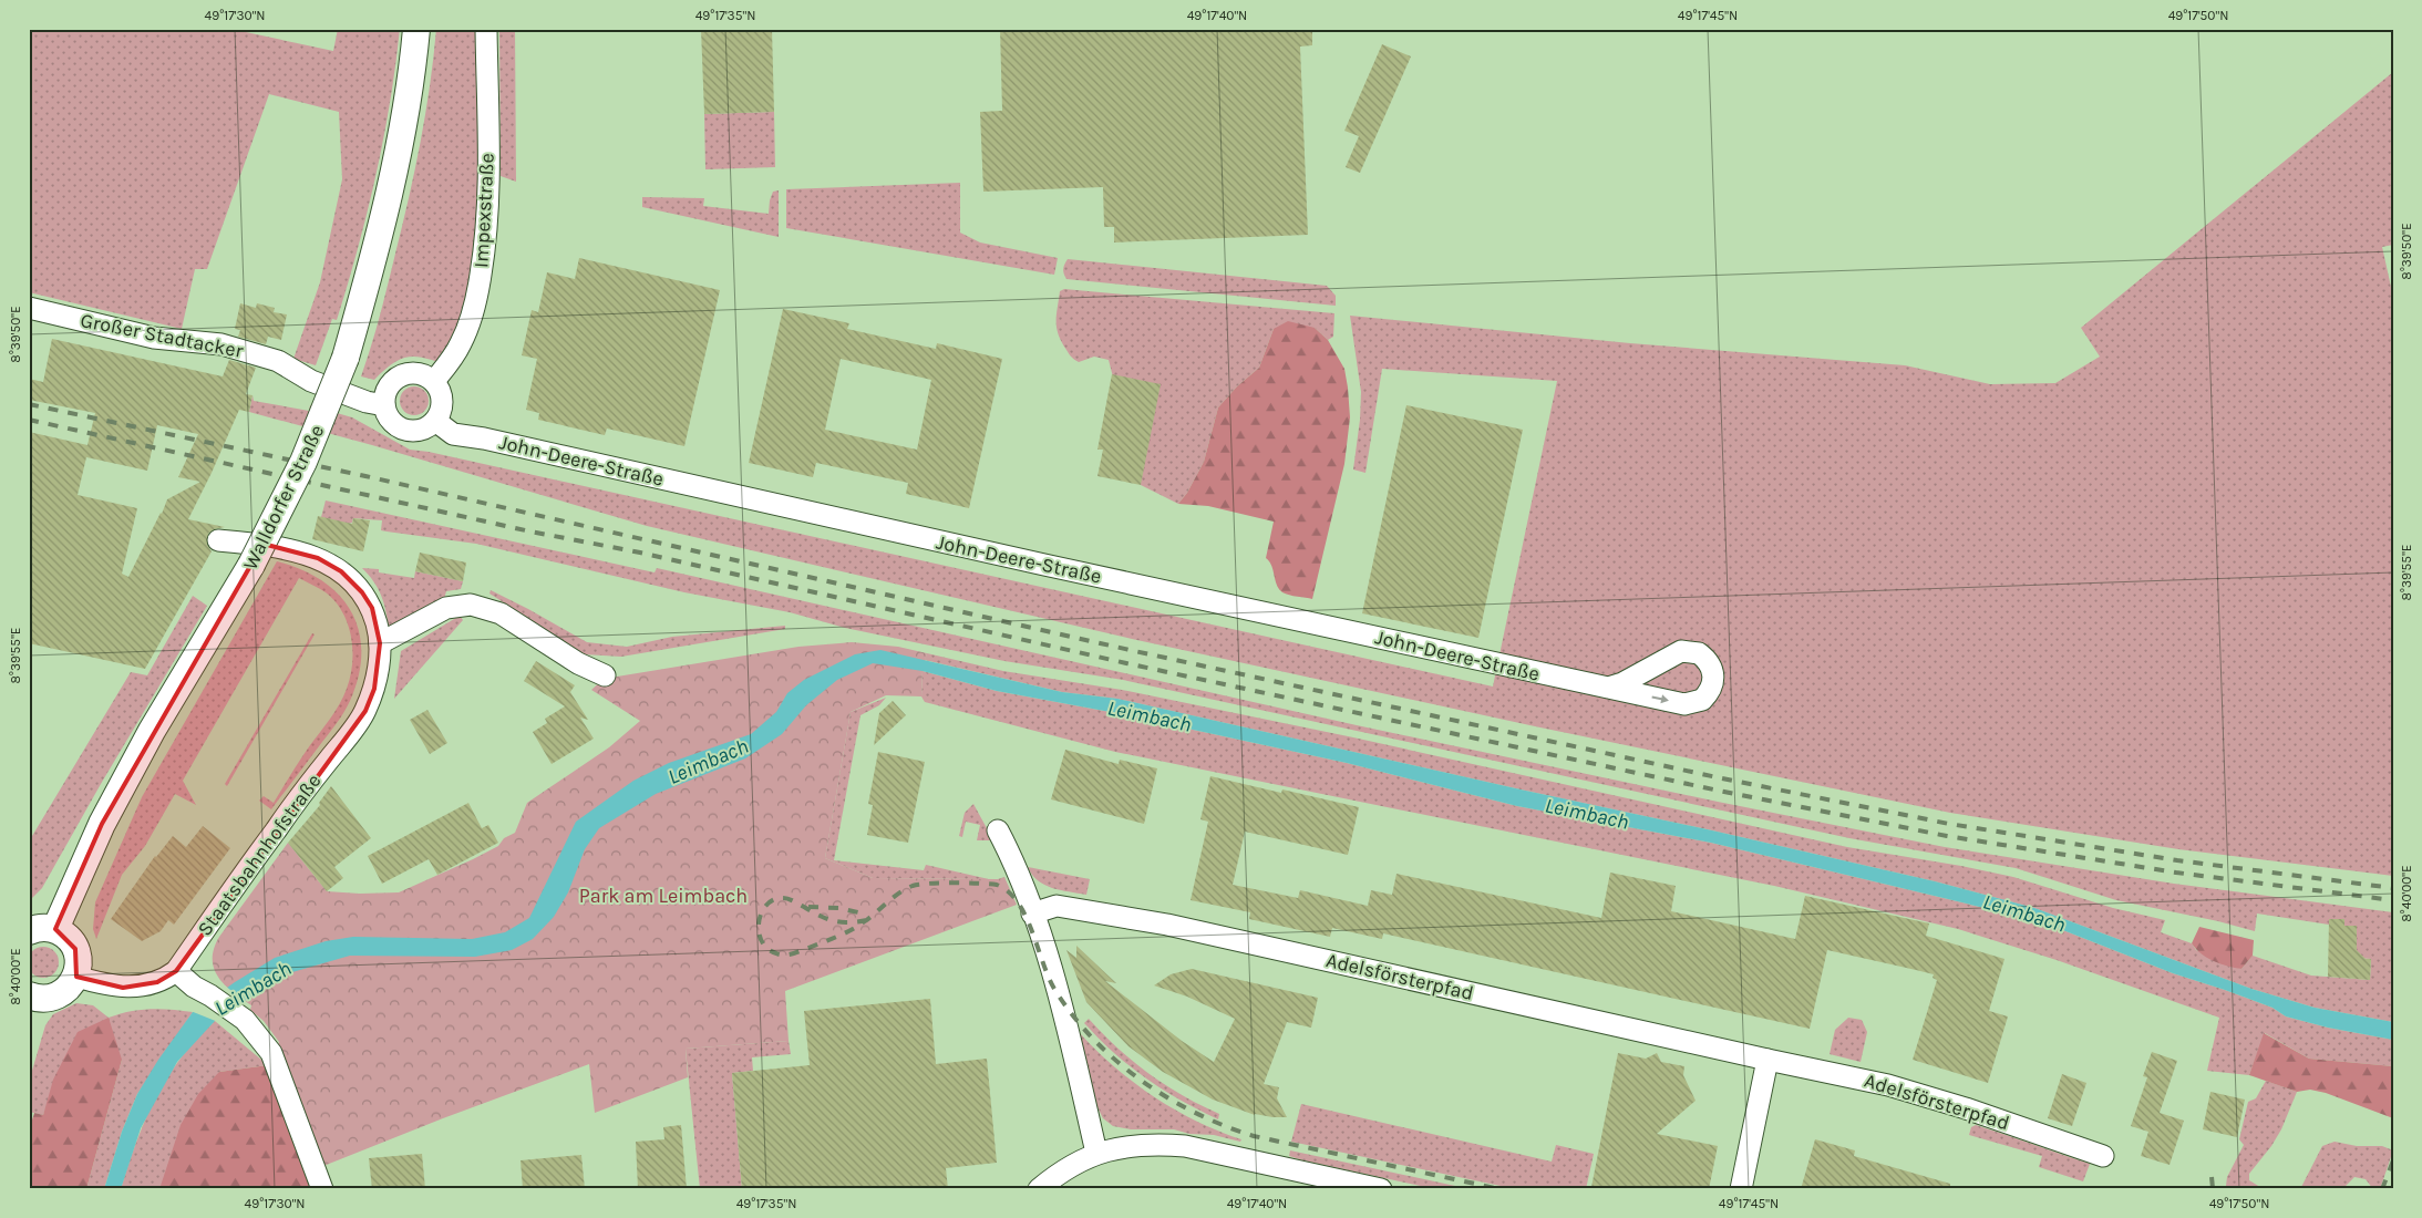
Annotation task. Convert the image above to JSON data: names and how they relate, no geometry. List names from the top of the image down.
{
  "streets": {
    "street": [
      "Impexstraße",
      "Großer Stadtacker",
      "John-Deere-Straße",
      "Walldorfer Straße",
      "Staatsbahnhofstraße",
      "Adelsförsterpfad"
    ]
  },
  "crossings": [
    ["Impexstraße", "Großer Stadtacker"],
    ["Impexstraße", "John-Deere-Straße"],
    ["Großer Stadtacker", "John-Deere-Straße"]
  ],
  "water": ["Leimbach"],
  "parks": ["Park am Leimbach"],
  "coordinates": [
    "49°17'30\"N",
    "49°17'35\"N",
    "49°17'40\"N",
    "49°17'45\"N",
    "49°17'50\"N",
    "8°39'50\"E",
    "8°39'55\"E",
    "8°40'00\"E"
  ]
}
